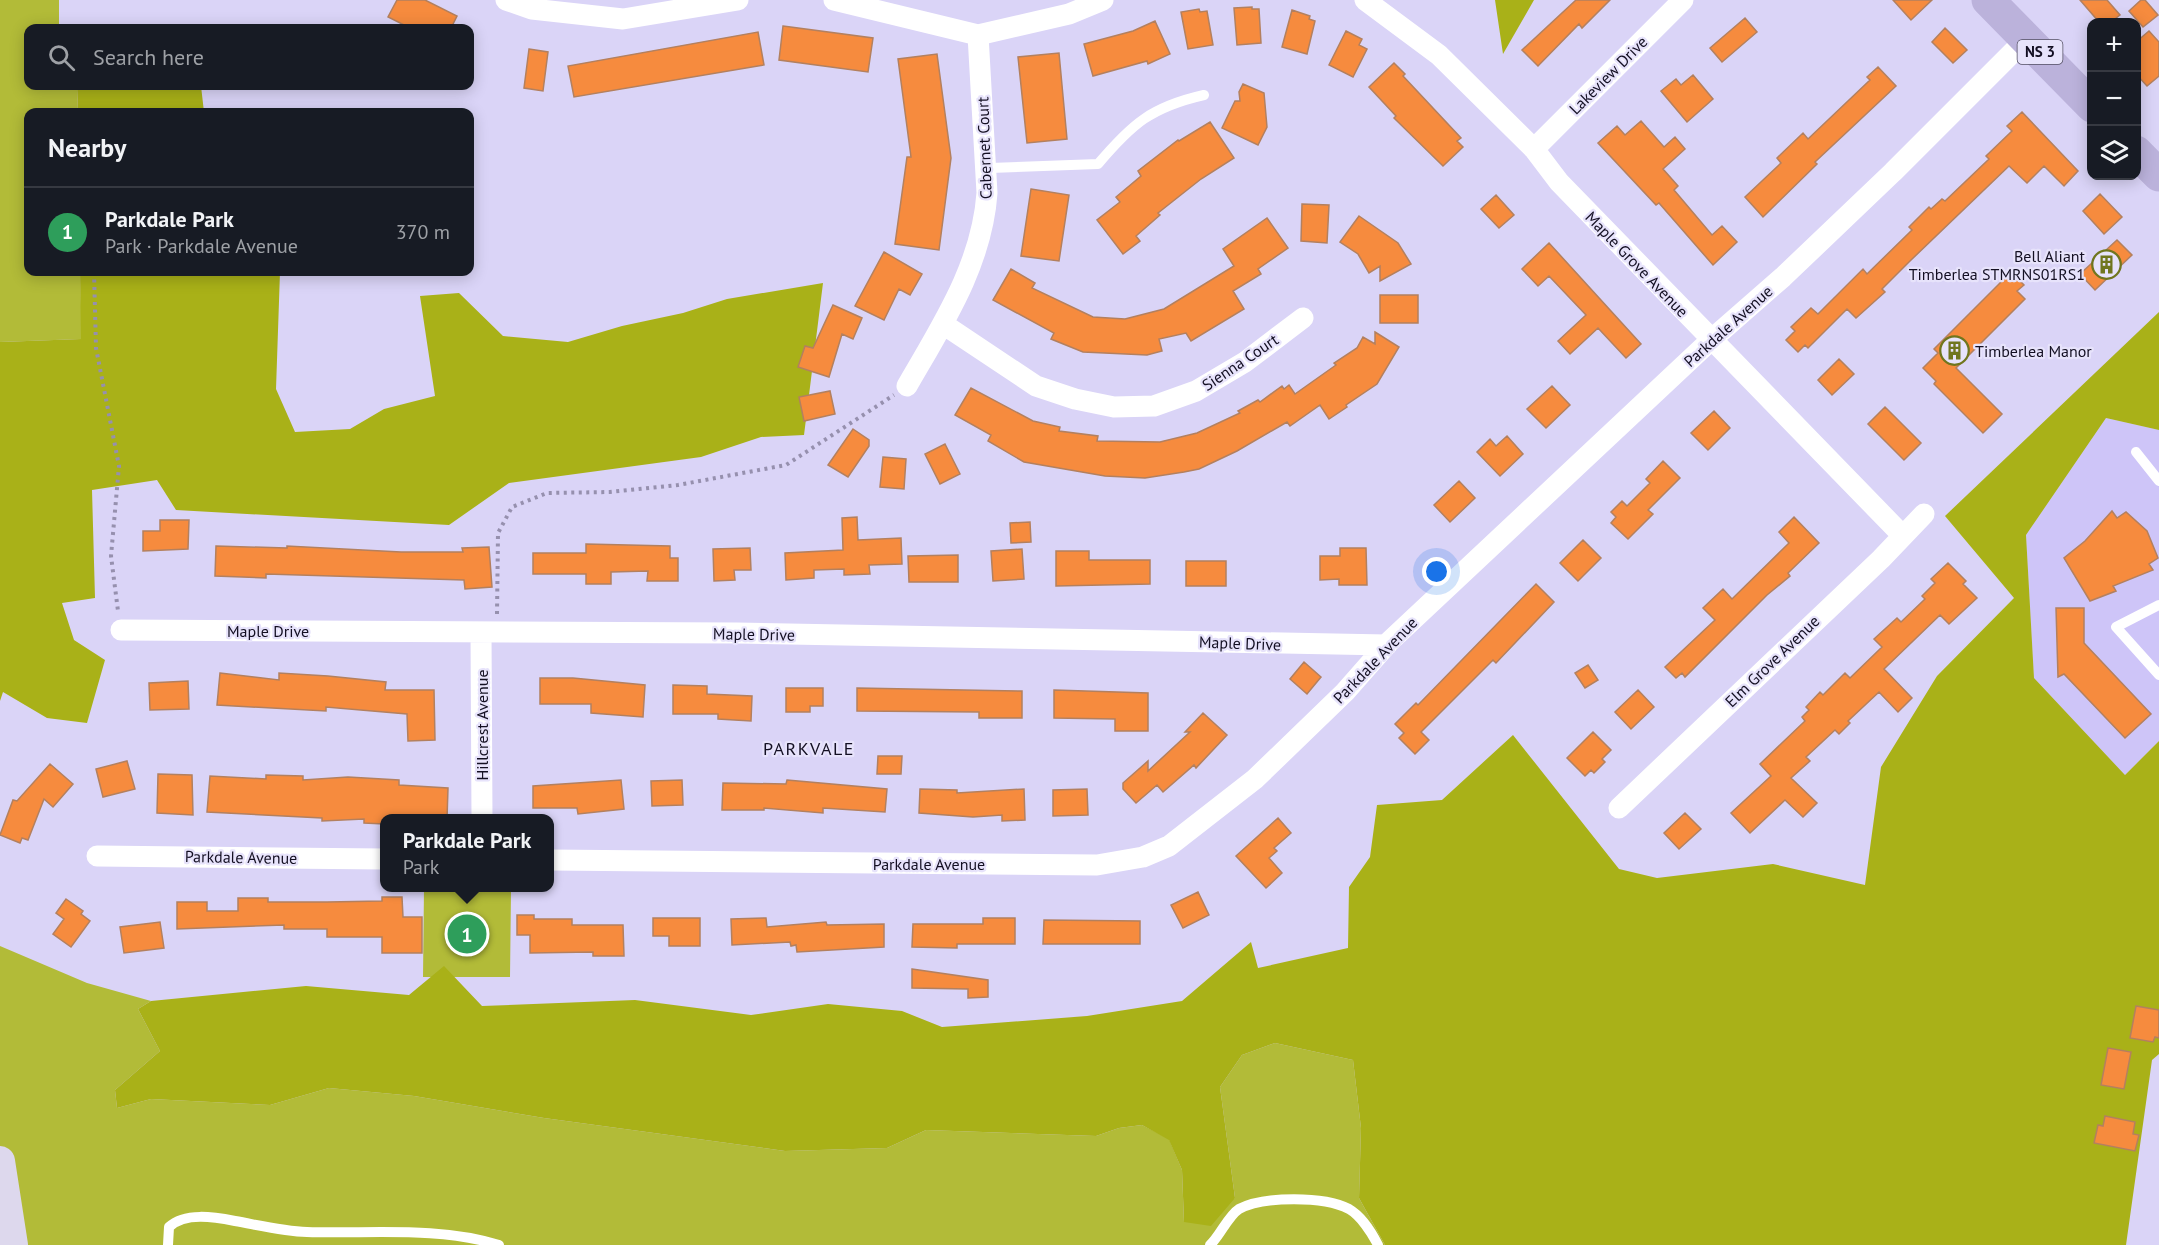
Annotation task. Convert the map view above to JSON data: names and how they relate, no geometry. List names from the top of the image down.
{
  "streets": {
    "main road": ["NS 3"],
    "street": [
      "Lakeview Drive",
      "Cabernet Court",
      "Maple Grove Avenue",
      "Parkdale Avenue",
      "Sienna Court",
      "Maple Drive",
      "Elm Grove Avenue",
      "Hillcrest Avenue"
    ]
  },
  "crossings": [
    ["NS 3", "Parkdale Avenue"],
    ["Lakeview Drive", "Maple Grove Avenue"],
    ["Cabernet Court", "Sienna Court"],
    ["Maple Grove Avenue", "Parkdale Avenue"],
    ["Maple Grove Avenue", "Elm Grove Avenue"],
    ["Parkdale Avenue", "Maple Drive"],
    ["Maple Drive", "Hillcrest Avenue"]
  ],
  "districts": ["PARKVALE"],
  "places": {
    "building": ["Bell Aliant Timberlea STMRNS01RS1", "Timberlea Manor"]
  },
  "page": {
    "map_buttons": ["+", "−"],
    "search": "Search here",
    "heading": "Nearby",
    "list": [
      {
        "mark": "1",
        "name": "Parkdale Park",
        "note": "Park · Parkdale Avenue",
        "value": "370 m"
      }
    ],
    "popup": ["Parkdale Park", "Park"],
    "pins": "1"
  }
}
